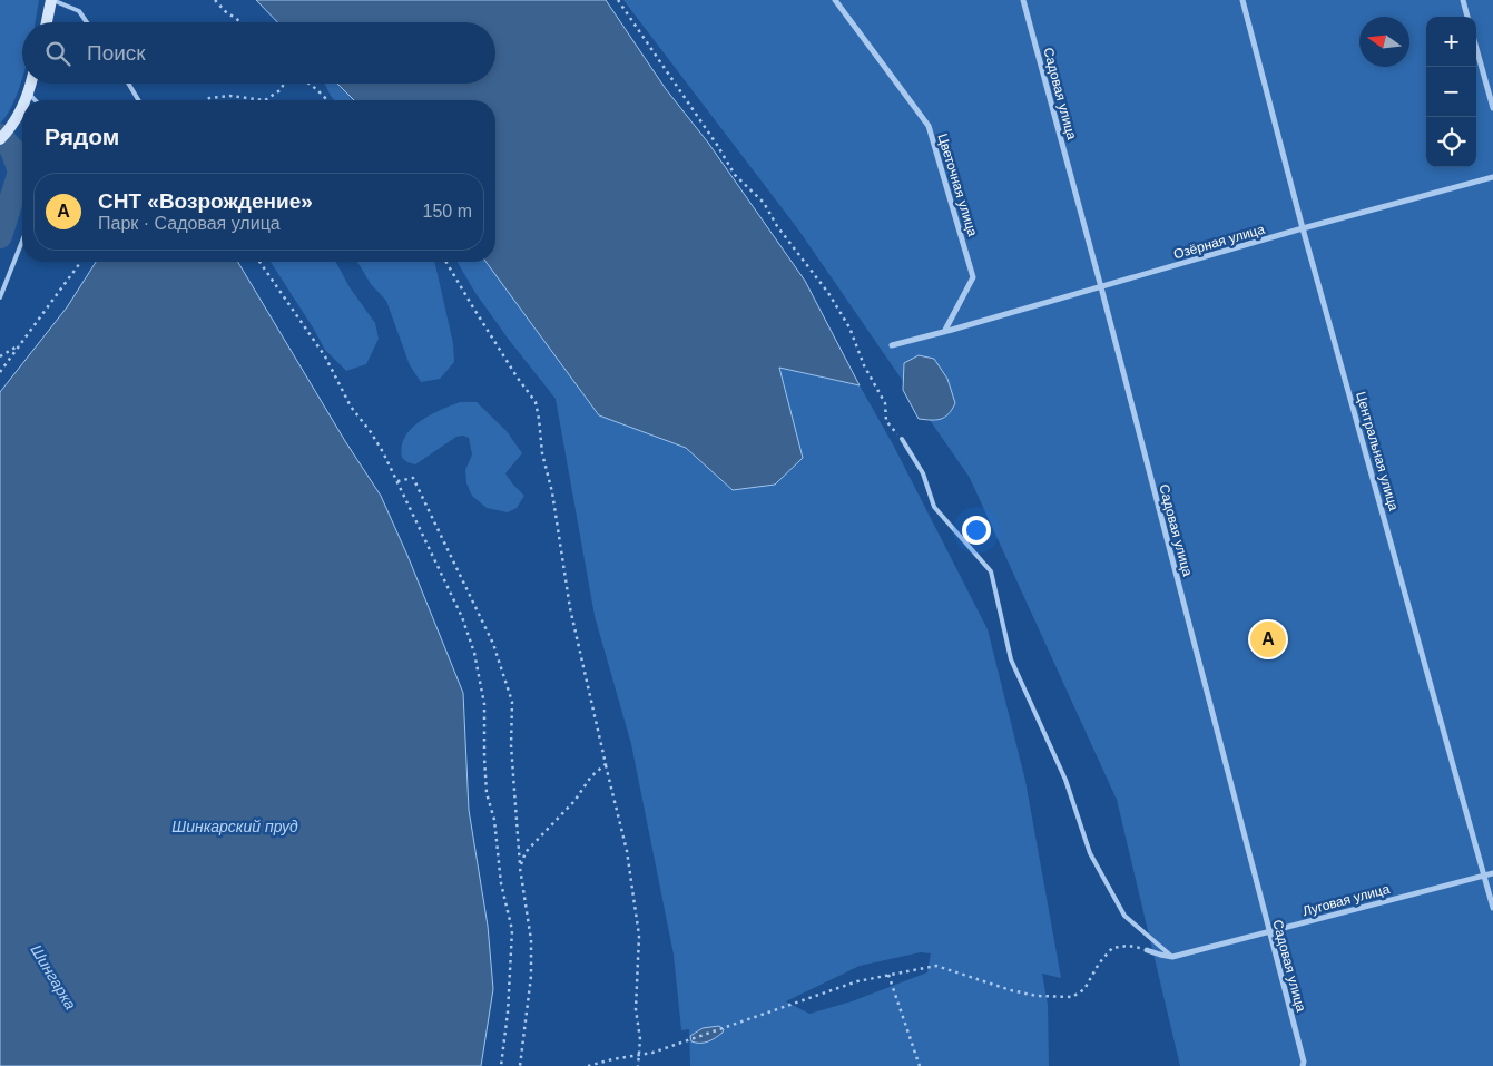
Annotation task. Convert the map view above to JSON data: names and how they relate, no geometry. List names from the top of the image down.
{
  "streets": {
    "street": [
      "Садовая улица",
      "Цветочная улица",
      "Озёрная улица",
      "Центральная улица",
      "Луговая улица"
    ]
  },
  "crossings": [
    ["Садовая улица", "Озёрная улица"],
    ["Садовая улица", "Луговая улица"],
    ["Цветочная улица", "Озёрная улица"],
    ["Озёрная улица", "Центральная улица"],
    ["Центральная улица", "Луговая улица"]
  ],
  "water": ["Шинкарский пруд", "Шингарка"],
  "north": "left",
  "page": {
    "map_buttons": ["+", "−"],
    "search": "Поиск",
    "heading": "Рядом",
    "list": [
      {
        "mark": "A",
        "name": "СНТ «Возрождение»",
        "note": "Парк · Садовая улица",
        "value": "150 m"
      }
    ],
    "pins": "A"
  }
}
